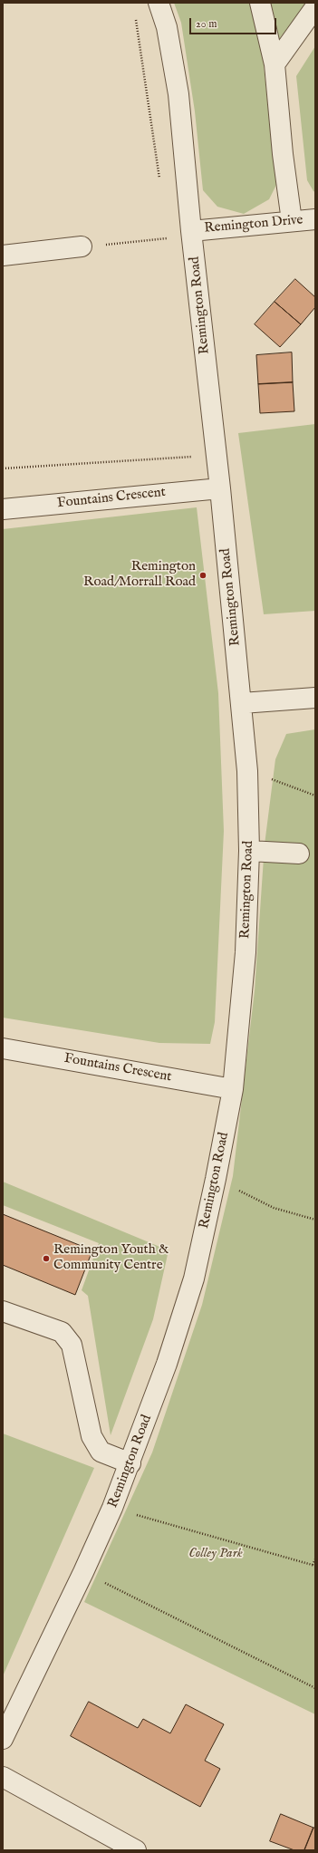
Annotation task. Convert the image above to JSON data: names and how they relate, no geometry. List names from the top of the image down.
{
  "streets": {
    "street": ["Remington Drive", "Remington Road", "Fountains Crescent"]
  },
  "crossings": [
    ["Remington Drive", "Remington Road"],
    ["Remington Road", "Fountains Crescent"]
  ],
  "parks": ["Colley Park"],
  "places": ["Remington Road/Morrall Road", "Remington Youth & Community Centre"],
  "scale_bar": "20 m"
}
